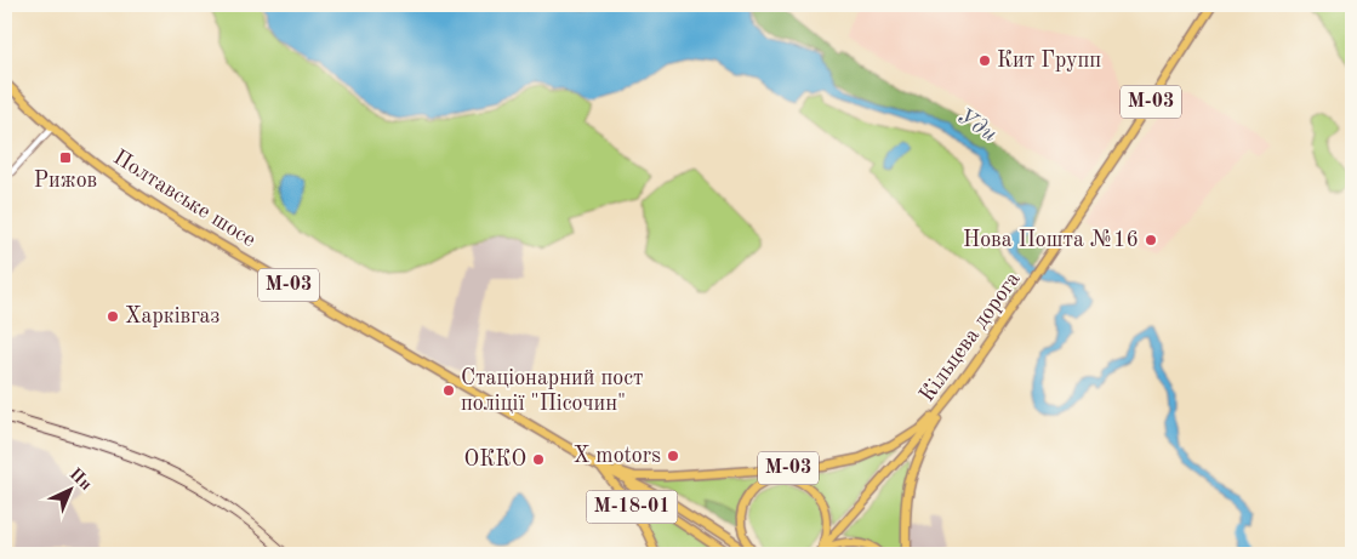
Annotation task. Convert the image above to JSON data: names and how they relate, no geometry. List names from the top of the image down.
{
  "streets": {
    "highway": [
      "М-03",
      "Полтавське шосе",
      "Кільцева дорога",
      "М-18-01"
    ]
  },
  "crossings": [
    ["М-03", "Полтавське шосе"],
    ["М-03", "Кільцева дорога"],
    ["М-03", "М-18-01"],
    ["Полтавське шосе", "М-18-01"]
  ],
  "water": ["Уди"],
  "places": {
    "other": [
      "Кит Групп",
      "Нова Пошта №16",
      "Харківгаз",
      "Стаціонарний пост поліції \"Пісочин\"",
      "Х motors",
      "ОККО"
    ],
    "transit": ["Рижов"]
  },
  "north": "top right"
}
